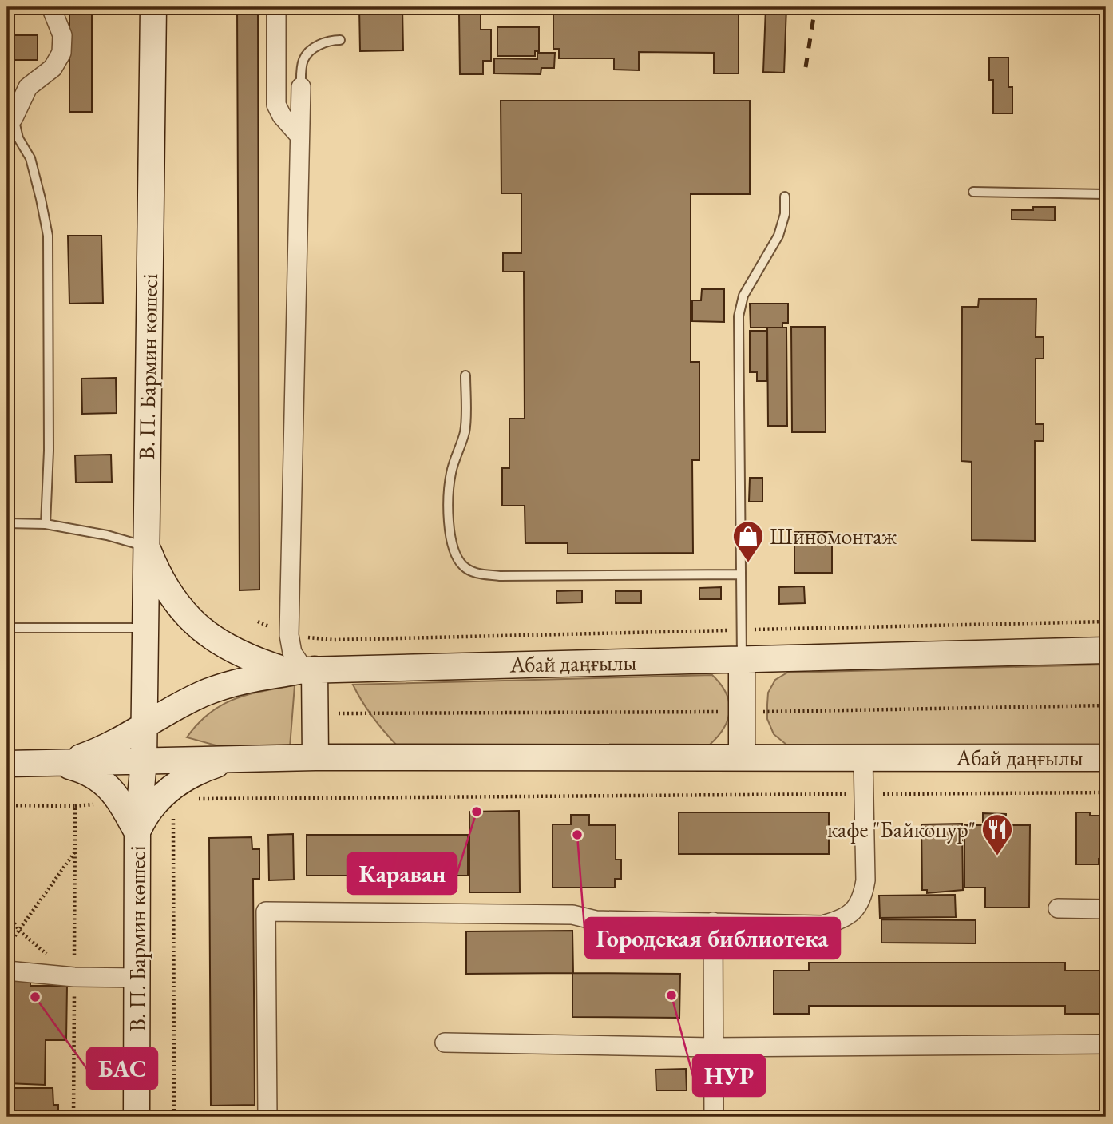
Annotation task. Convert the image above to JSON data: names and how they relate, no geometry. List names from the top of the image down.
{
  "streets": {
    "main road": ["В. П. Бармин көшесі", "Абай даңғылы"]
  },
  "crossings": [
    ["В. П. Бармин көшесі", "Абай даңғылы"]
  ],
  "places": {
    "shop": ["Шиномонтаж"],
    "other": [
      "Караван",
      "Городская библиотека",
      "НУР",
      "БАС"
    ],
    "restaurant": ["кафе \"Байконур\""]
  }
}
